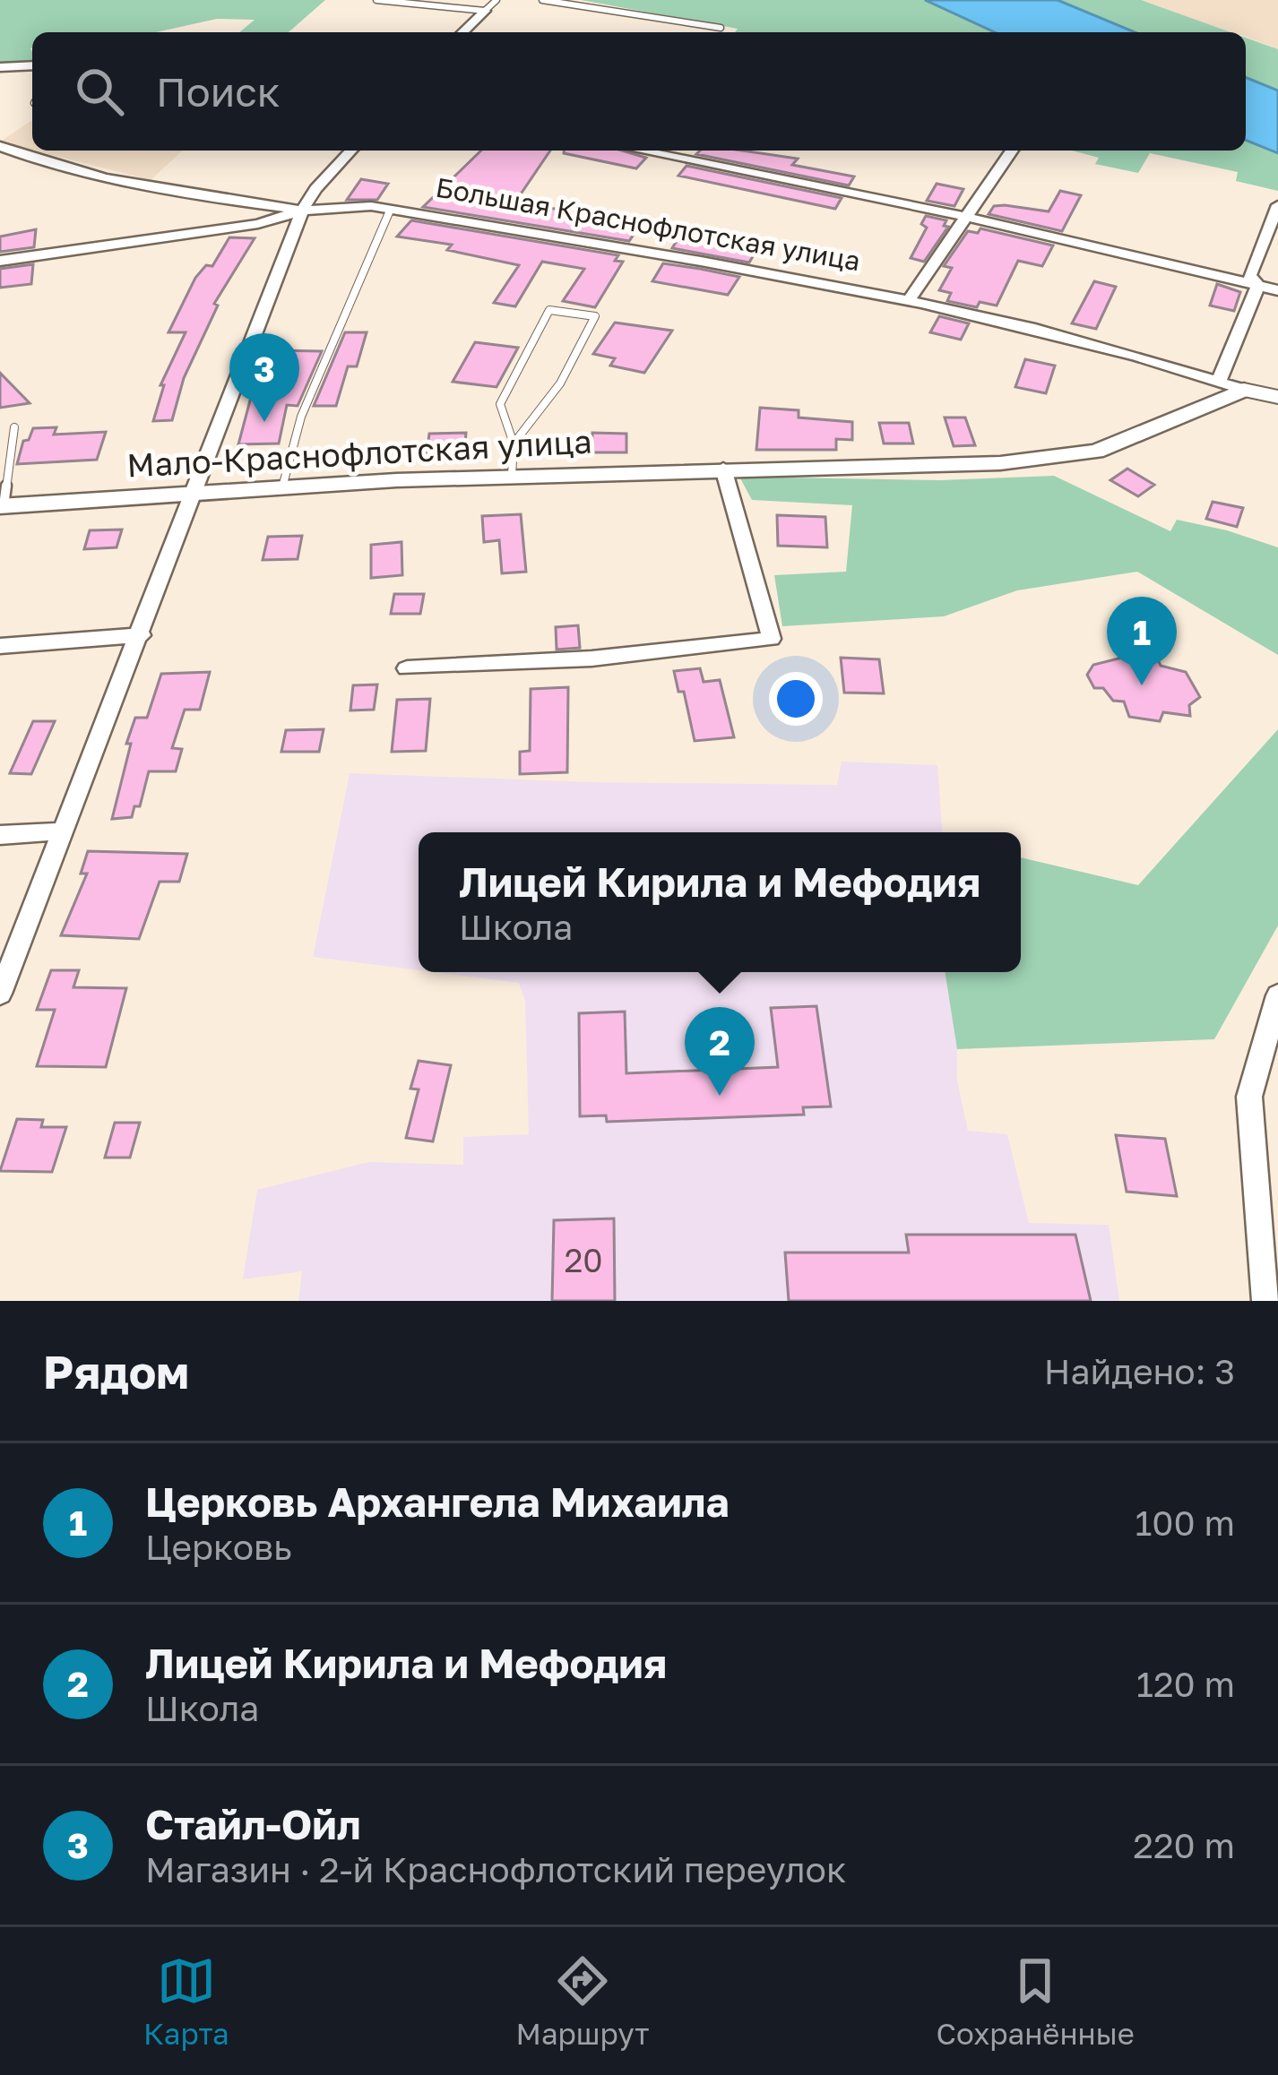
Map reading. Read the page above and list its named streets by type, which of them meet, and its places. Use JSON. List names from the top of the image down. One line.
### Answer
{"streets":{"main road":["Большая Краснофлотская улица"],"street":["Мало-Краснофлотская улица"]},"crossings":[["Большая Краснофлотская улица","Мало-Краснофлотская улица"]],"house_numbers":["20"],"page":{"search":"Поиск","pins":["3","1","2"],"popup":["Лицей Кирила и Мефодия","Школа"],"heading":["Рядом","Найдено: 3"],"list":[{"mark":"1","name":"Церковь Архангела Михаила","note":"Церковь","value":"100 m"},{"mark":"2","name":"Лицей Кирила и Мефодия","note":"Школа","value":"120 m"},{"mark":"3","name":"Стайл-Ойл","note":"Магазин · 2-й Краснофлотский переулок","value":"220 m"}],"nav":["Карта","Маршрут","Сохранённые"]}}
